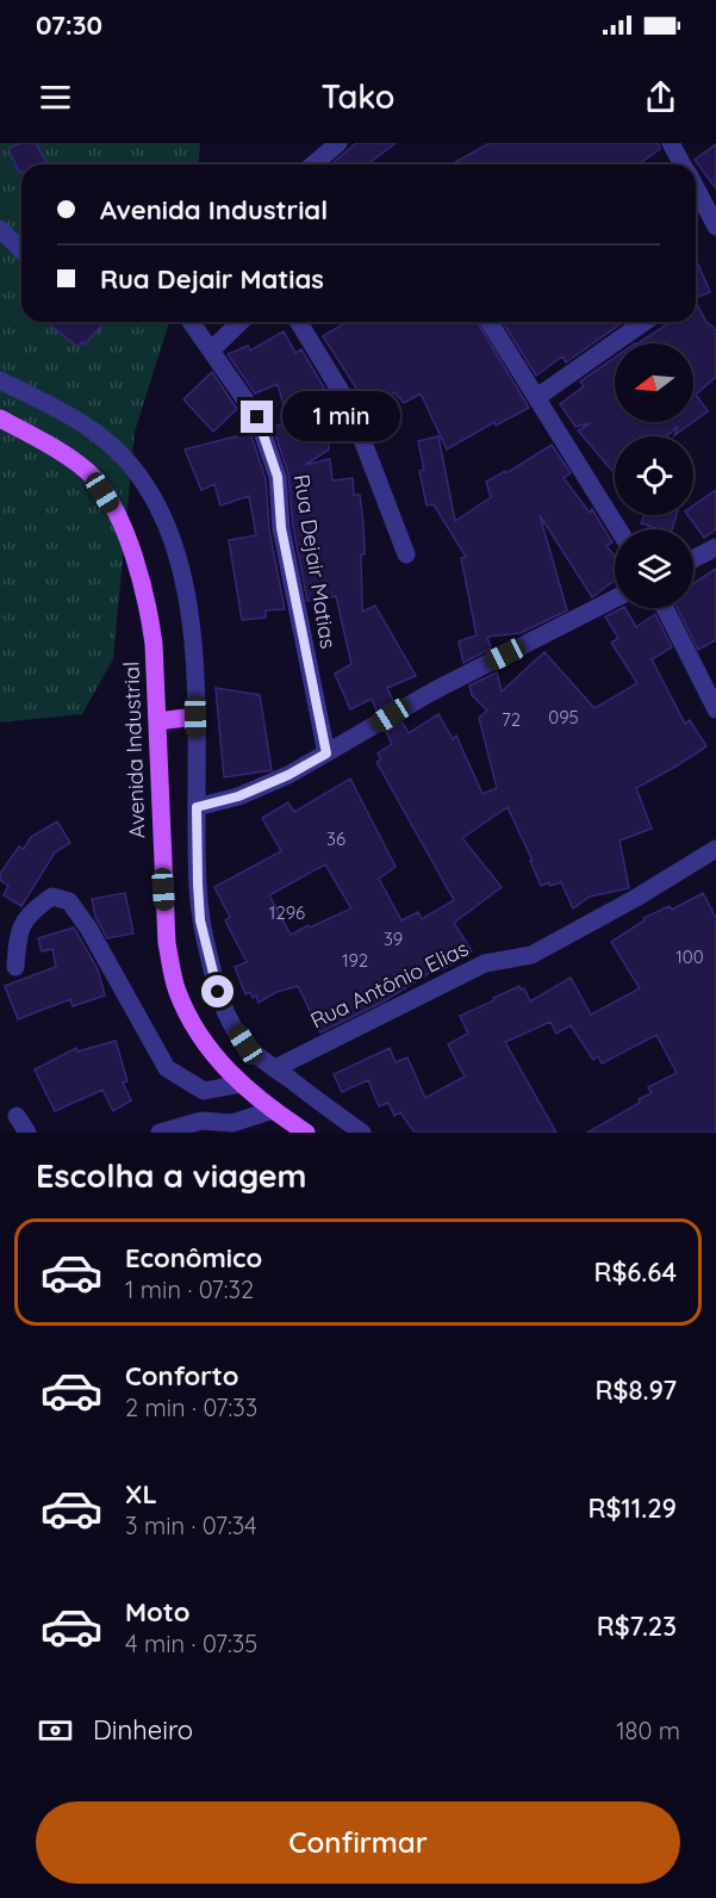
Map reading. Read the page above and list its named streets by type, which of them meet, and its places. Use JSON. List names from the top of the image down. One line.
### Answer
{"streets":{"main road":["Avenida Industrial"],"street":["Rua Dejair Matias","Rua Antônio Elias"]},"house_numbers":["095","72","36","1296","39","100","192"],"north":"left","page":{"status":"07:30","header":"Tako","banner":["Avenida Industrial","Rua Dejair Matias"],"bubble":"1 min","heading":"Escolha a viagem","list":[{"name":"Econômico","note":"1 min · 07:32","value":"R$6.64"},{"name":"Conforto","note":"2 min · 07:33","value":"R$8.97"},{"name":"XL","note":"3 min · 07:34","value":"R$11.29"},{"name":"Moto","note":"4 min · 07:35","value":"R$7.23"}],"pay":["Dinheiro","180 m"],"buttons":"Confirmar"}}
